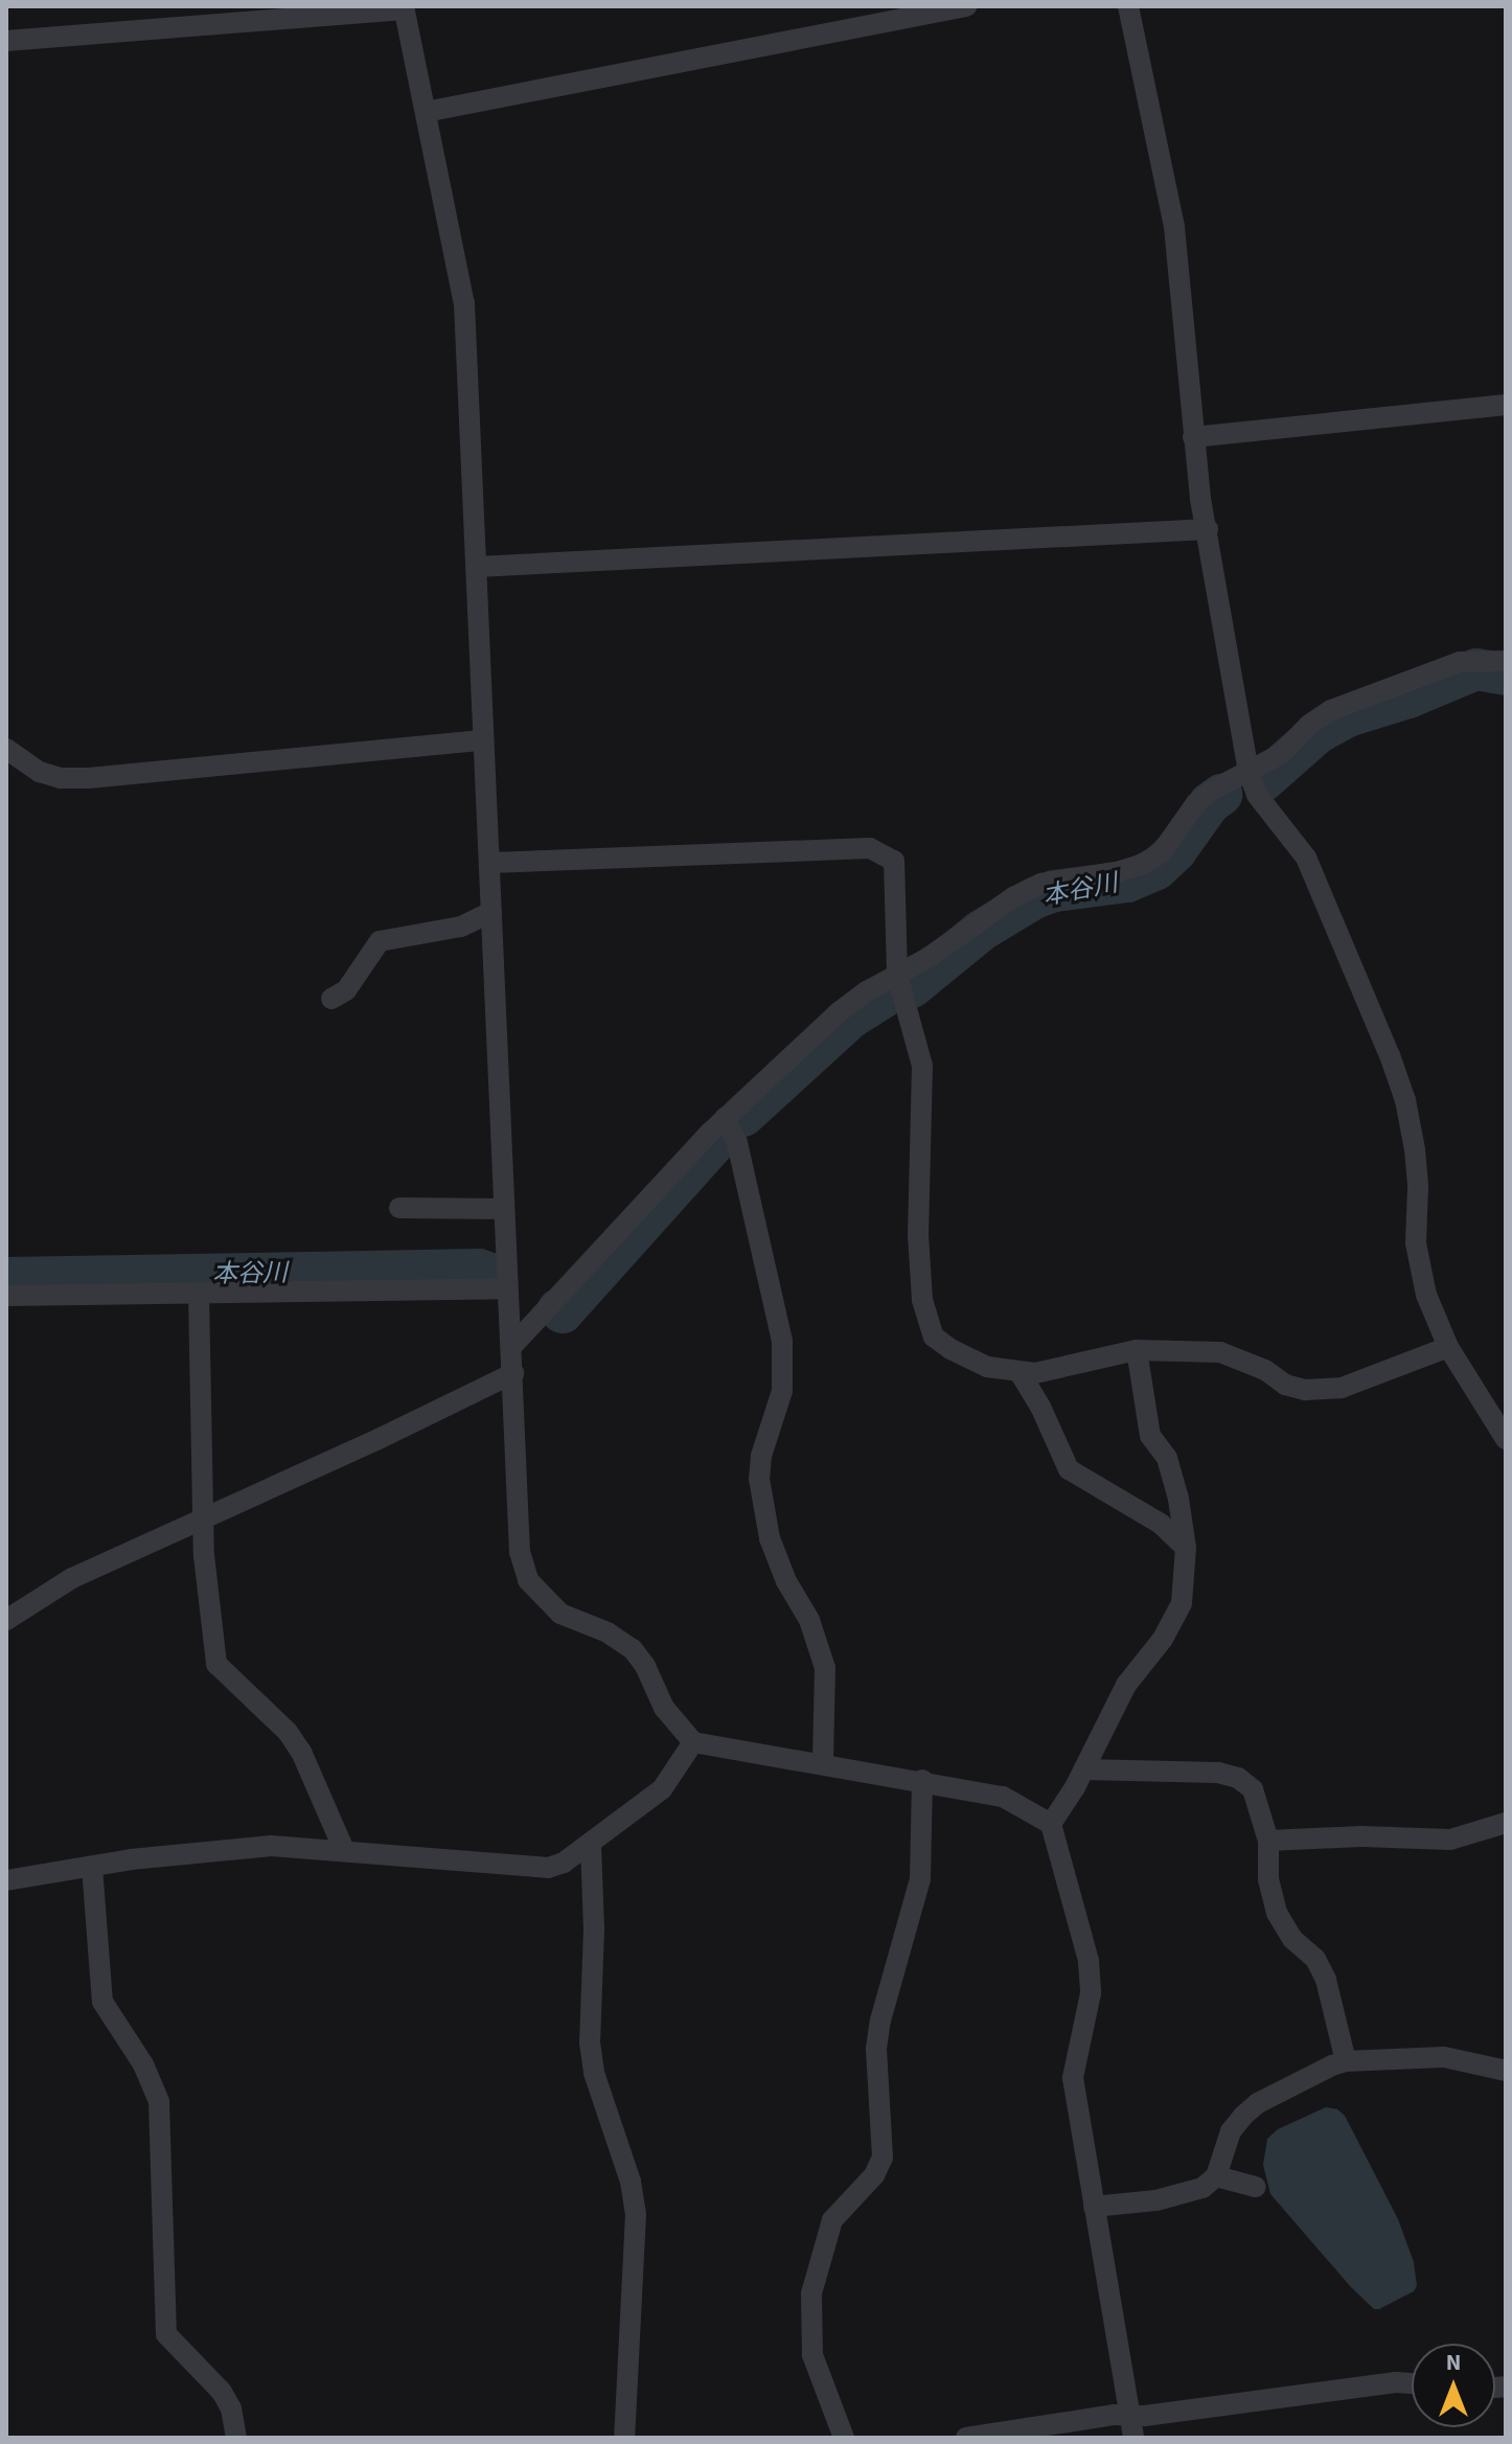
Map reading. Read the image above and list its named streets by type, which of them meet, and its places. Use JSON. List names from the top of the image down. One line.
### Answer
{"water":["本谷川"],"north":"top"}
